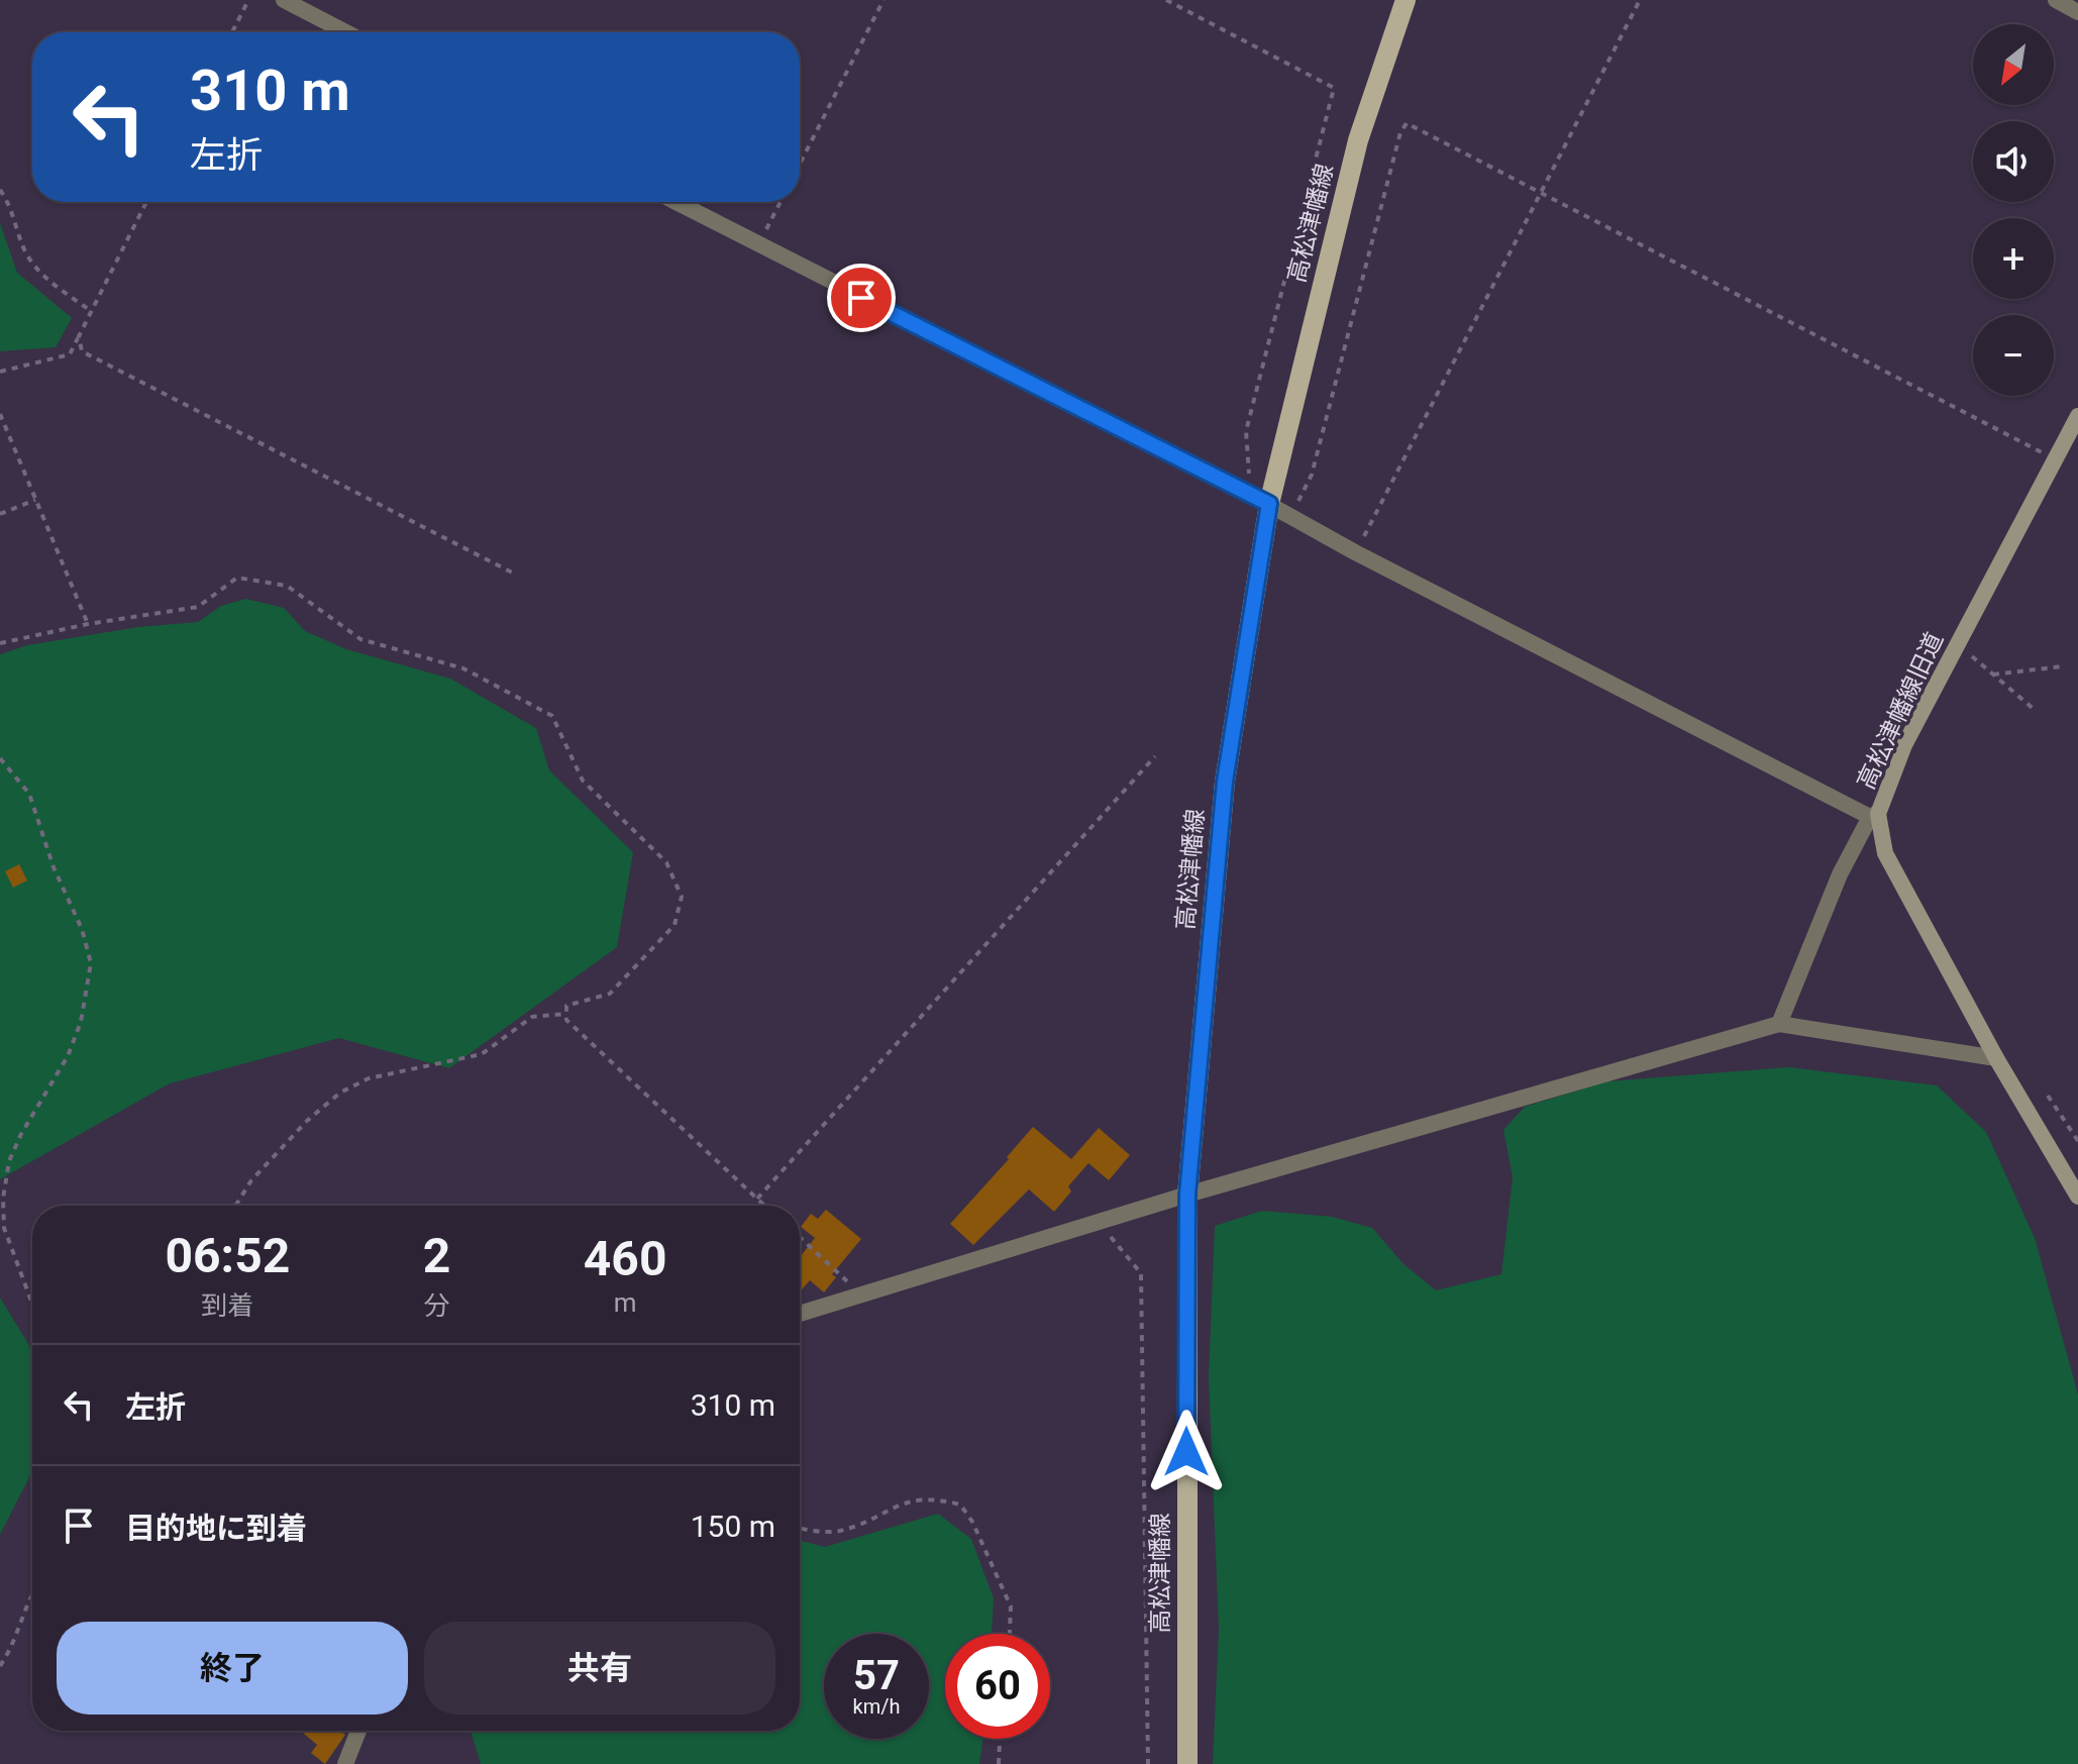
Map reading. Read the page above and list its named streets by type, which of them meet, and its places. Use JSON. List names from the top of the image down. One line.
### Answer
{"streets":{"main road":["高松津幡線"],"street":["高松津幡線旧道"]},"north":"bottom left","page":{"map_buttons":["+","−"],"turn":["310 m","左折"],"eta":["06:52","到着","2","分","460","m"],"list":[{"name":"左折","value":"310 m"},{"name":"目的地に到着","value":"150 m"}],"buttons":["終了","共有"],"speed":"57 km/h","limit":"60"}}
